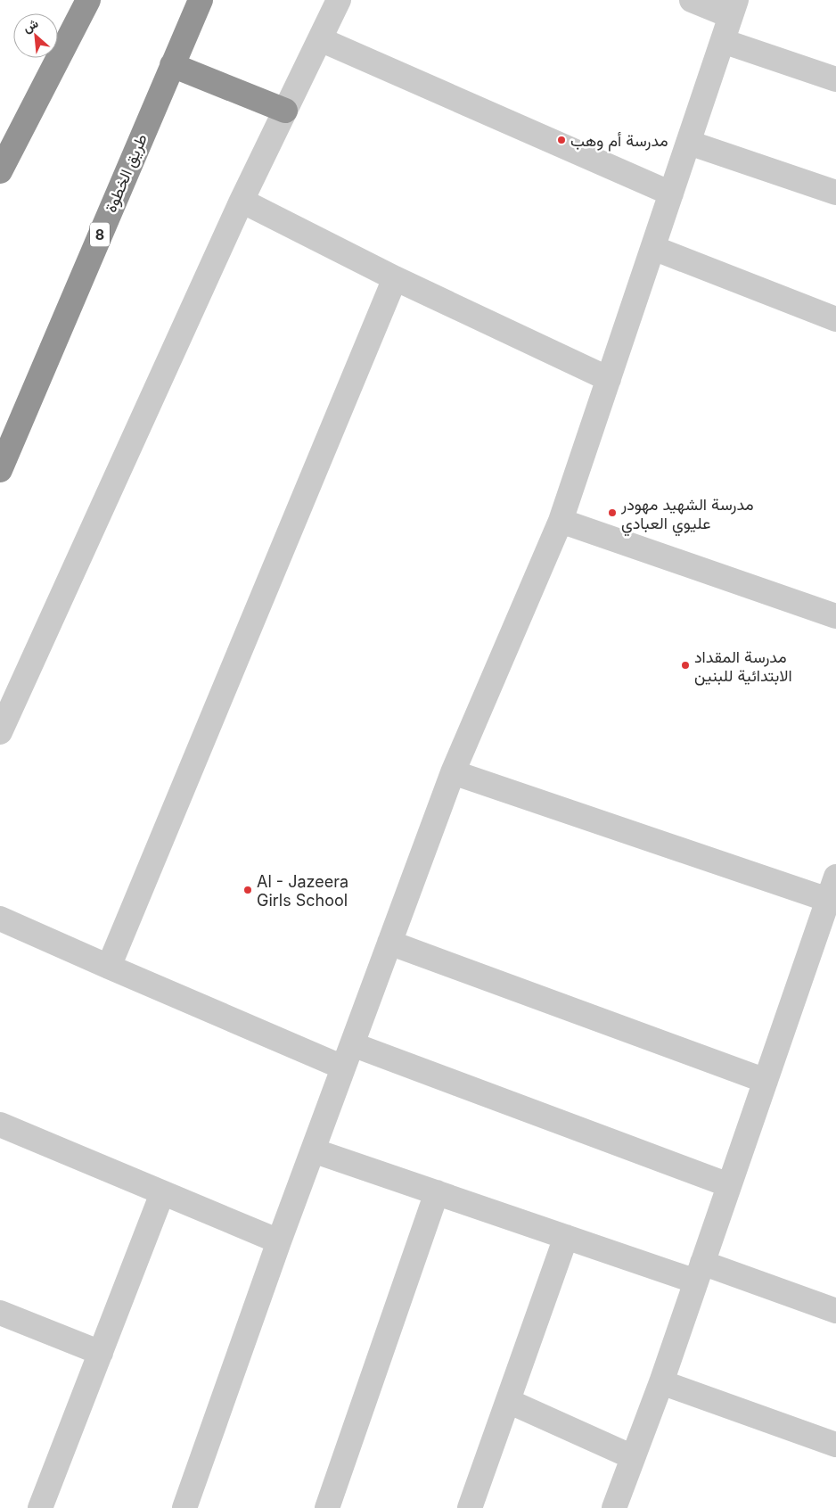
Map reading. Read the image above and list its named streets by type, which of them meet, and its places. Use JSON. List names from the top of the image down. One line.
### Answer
{"streets":{"highway":["طريق الخطوة","8"]},"places":["مدرسة أم وهب","مدرسة الشهيد مهودر عليوي العبادي","مدرسة المقداد الابتدائية للبنين","Al - Jazeera Girls School"],"north":"top left"}
